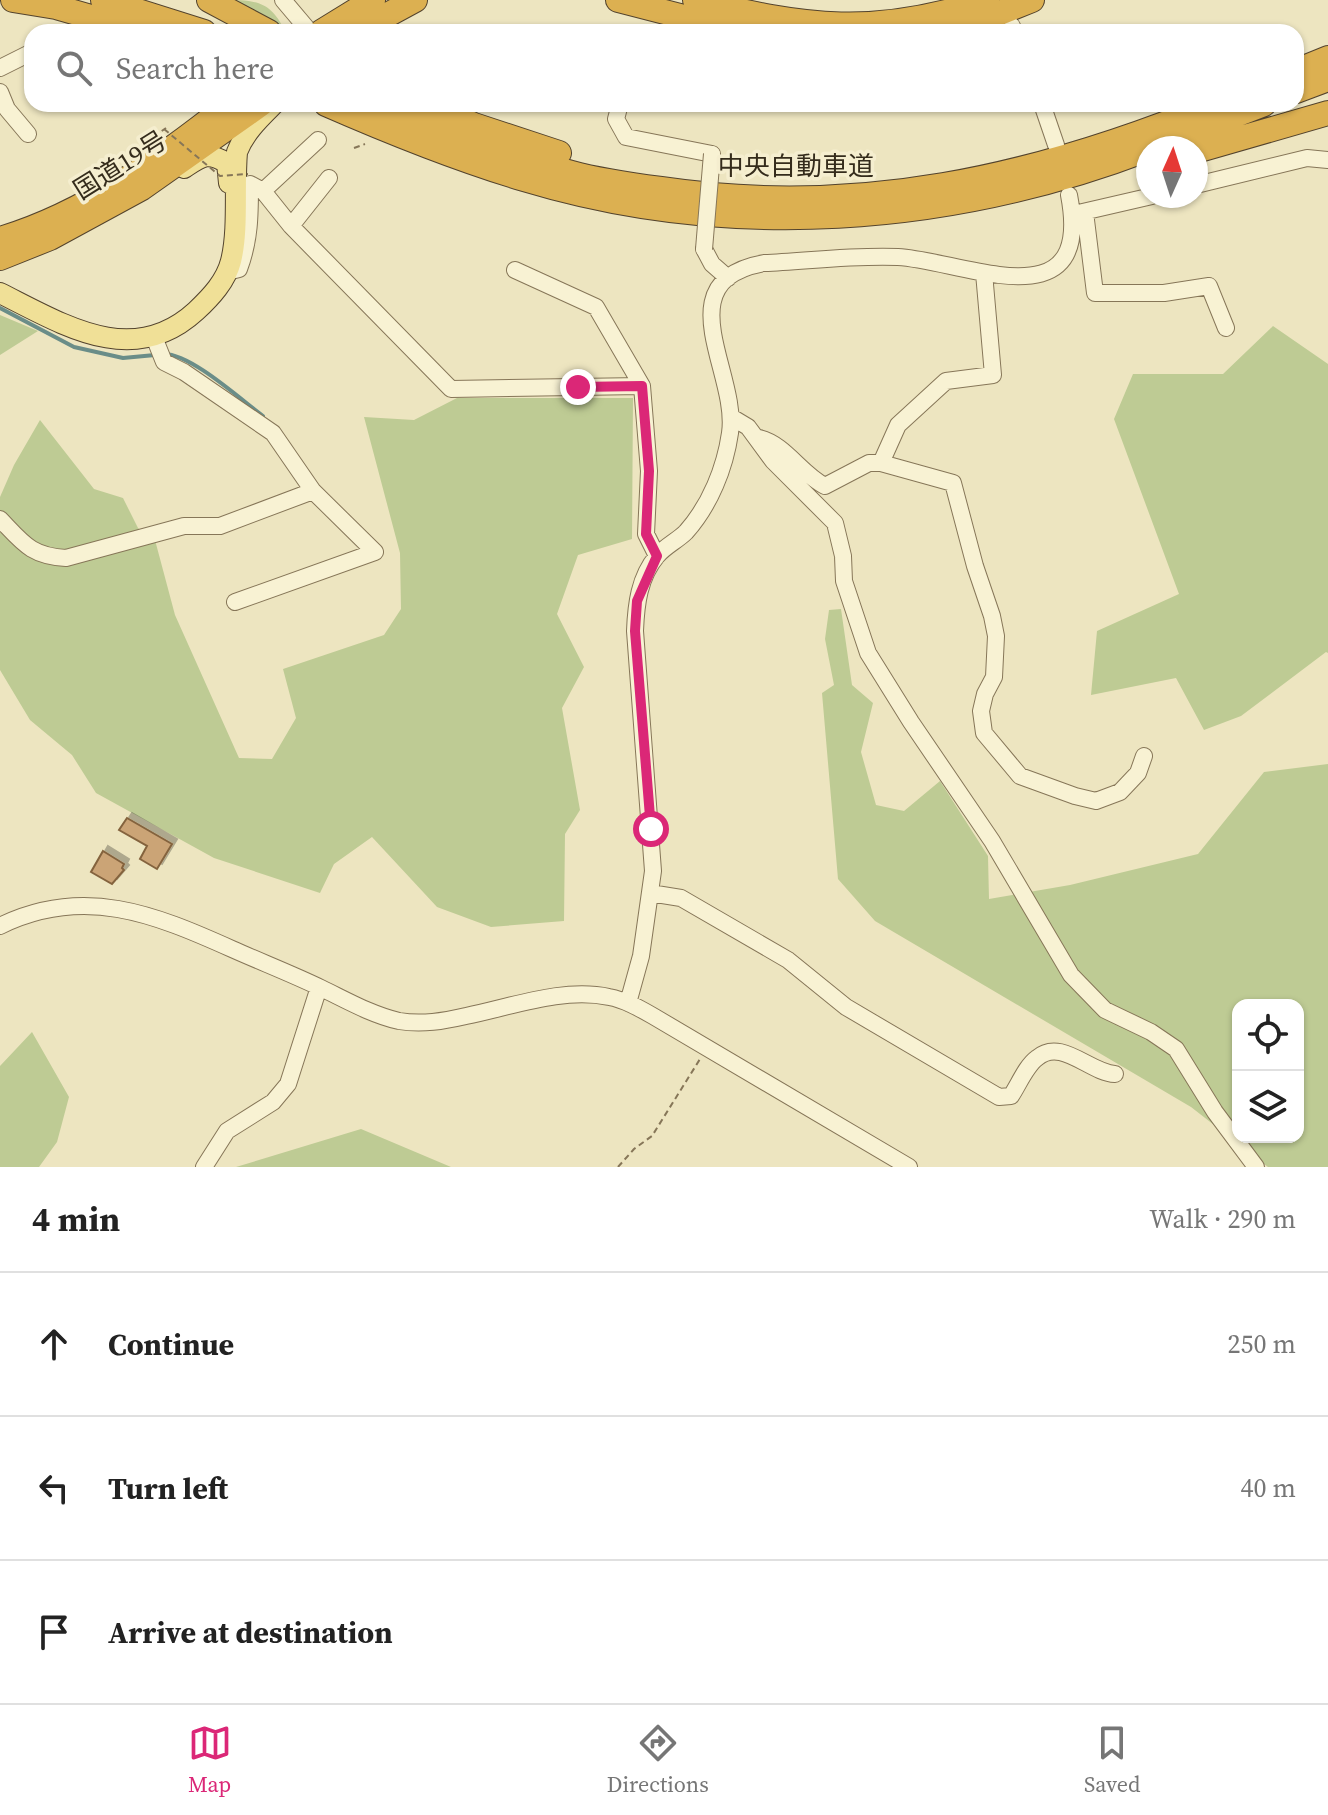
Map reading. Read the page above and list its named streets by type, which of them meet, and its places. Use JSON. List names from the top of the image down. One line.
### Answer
{"streets":{"highway":["国道19号","中央自動車道"]},"north":"top","page":{"search":"Search here","heading":["4 min","Walk · 290 m"],"list":[["Continue","250 m"],["Turn left","40 m"],"Arrive at destination"],"nav":["Map","Directions","Saved"]}}
